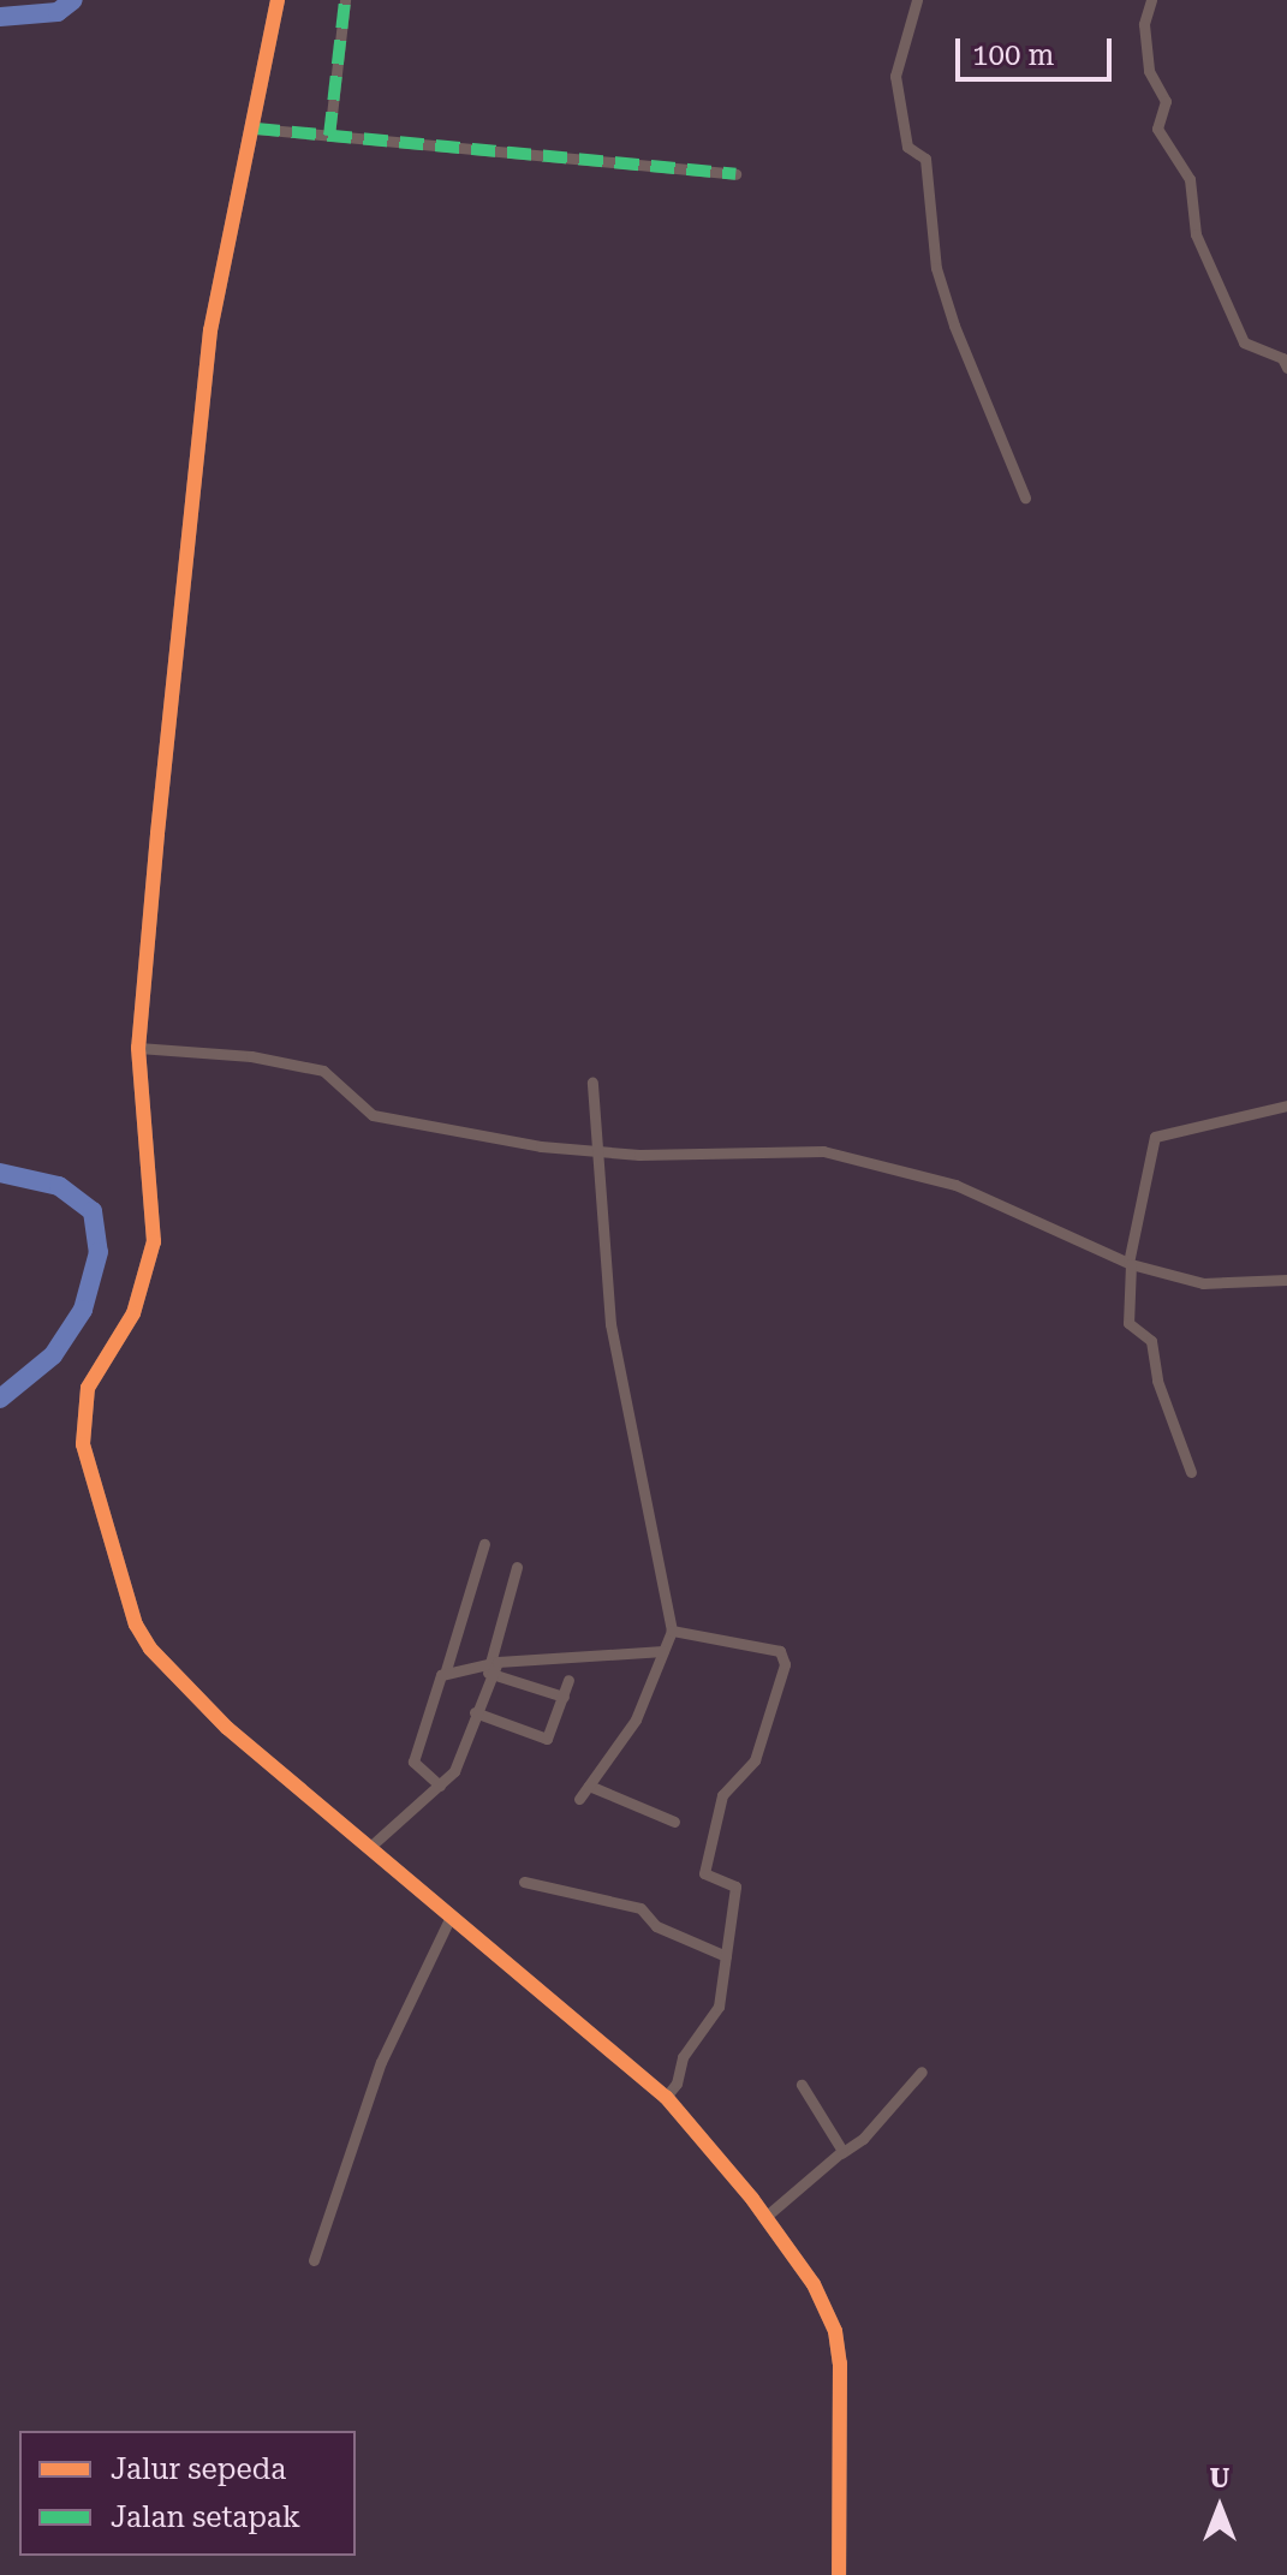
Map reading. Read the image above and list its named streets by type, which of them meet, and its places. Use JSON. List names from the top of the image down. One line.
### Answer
{"legend":["Jalur sepeda","Jalan setapak"],"scale_bar":"100 m","north":"top"}
